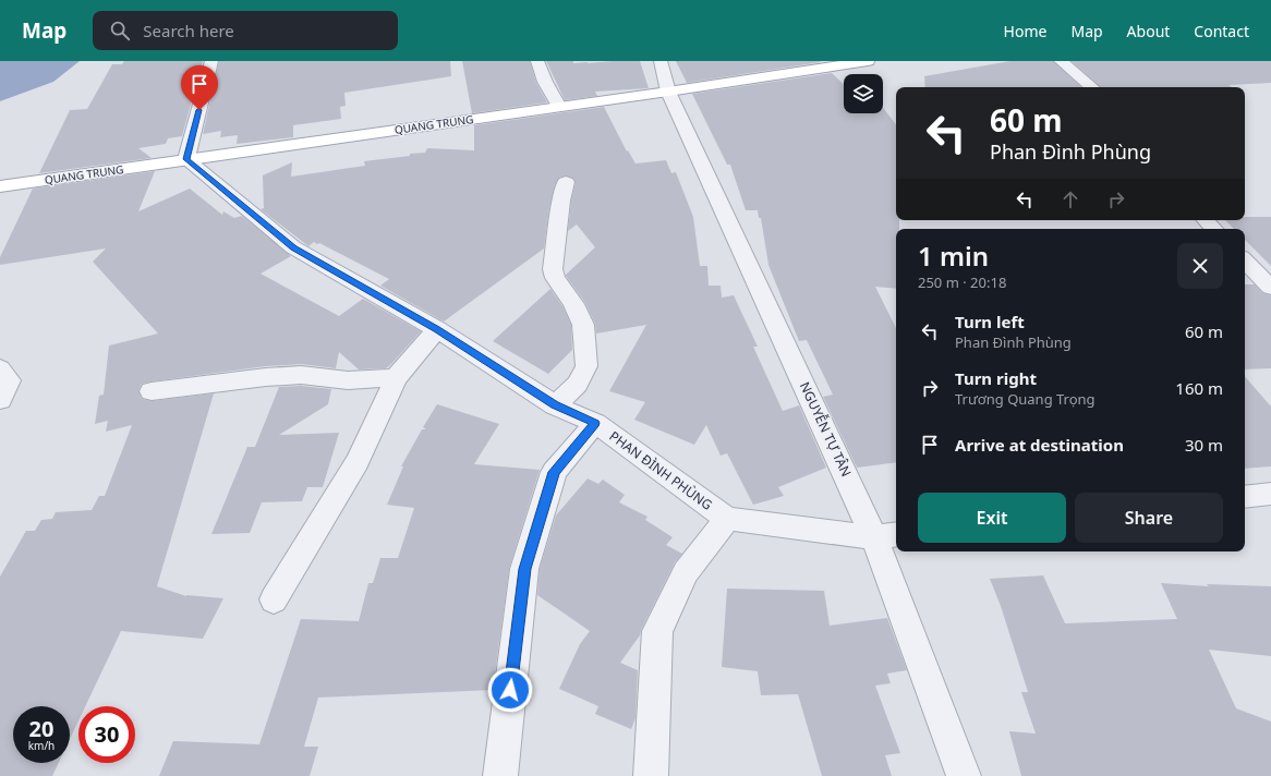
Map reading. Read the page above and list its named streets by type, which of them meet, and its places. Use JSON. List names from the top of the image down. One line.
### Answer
{"streets":{"main road":["QUANG TRUNG"],"street":["NGUYỄN TỰ TÂN","PHAN ĐÌNH PHÙNG"]},"crossings":[["QUANG TRUNG","NGUYỄN TỰ TÂN"],["QUANG TRUNG","PHAN ĐÌNH PHÙNG"],["NGUYỄN TỰ TÂN","PHAN ĐÌNH PHÙNG"]],"page":{"header":"Map","search":"Search here","nav":["Home","Map","About","Contact"],"turn":["60 m","Phan Đình Phùng"],"heading":["1 min","250 m · 20:18"],"list":[{"name":"Turn left","note":"Phan Đình Phùng","value":"60 m"},{"name":"Turn right","note":"Trương Quang Trọng","value":"160 m"},{"name":"Arrive at destination","value":"30 m"}],"buttons":["Exit","Share"],"speed":"20 km/h","limit":"30"}}
